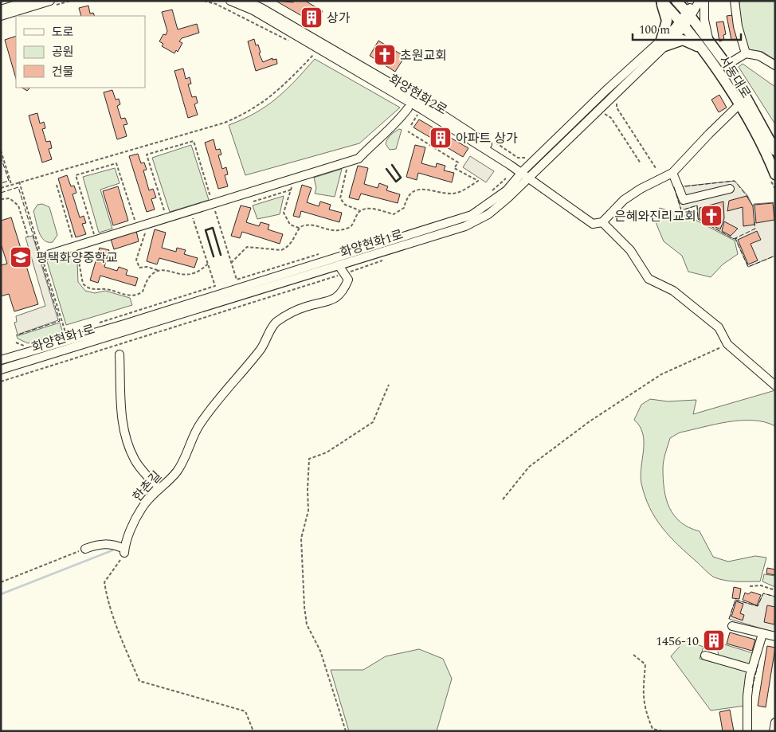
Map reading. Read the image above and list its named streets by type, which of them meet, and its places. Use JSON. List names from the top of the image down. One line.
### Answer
{"streets":{"main road":["서동대로"],"street":["화양현화2로","화양현화1로","한촌길"]},"crossings":[["서동대로","화양현화1로"],["화양현화2로","화양현화1로"],["화양현화1로","한촌길"]],"places":{"building":["상가","아파트 상가","1456-10"],"church":["초원교회","은혜와진리교회"],"school or university":["평택화양중학교"]},"legend":["도로","공원","건물"],"scale_bar":"100 m"}
